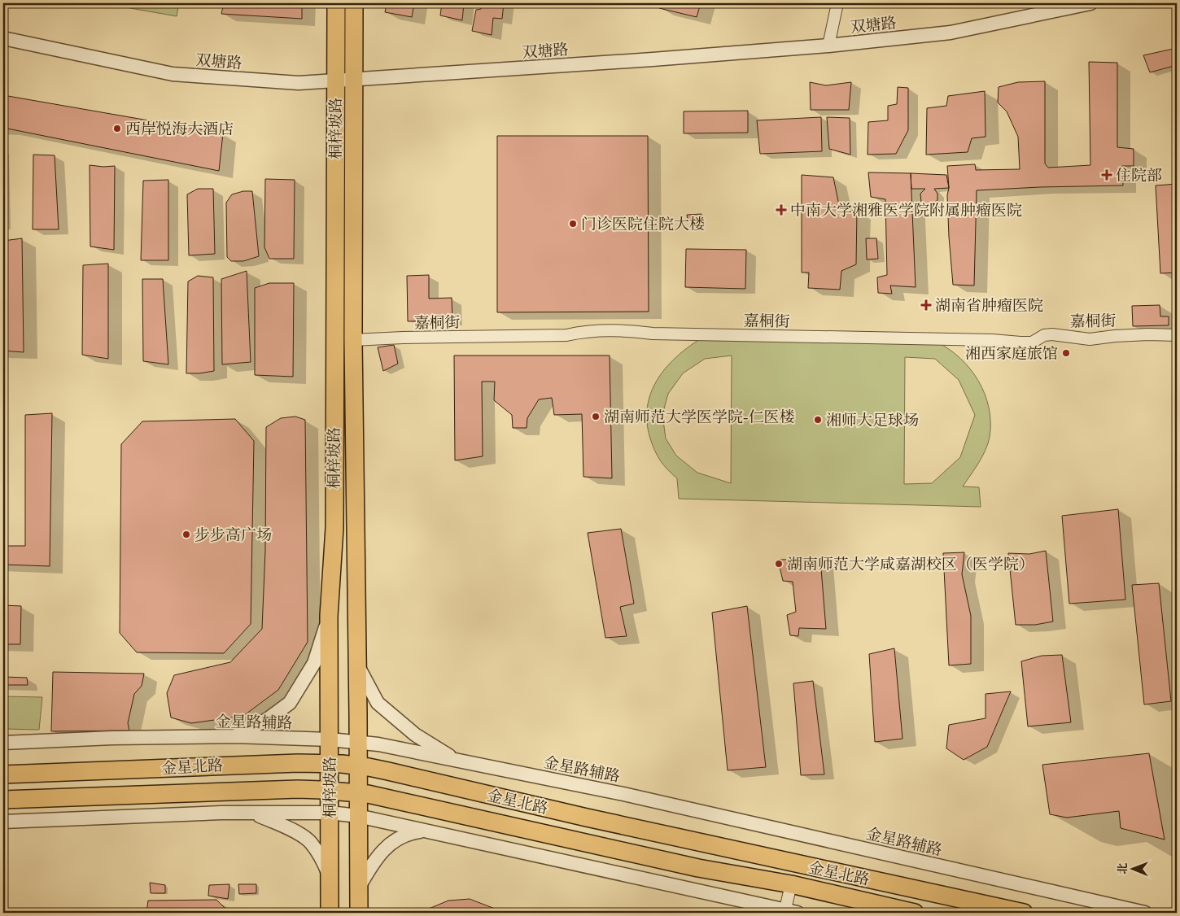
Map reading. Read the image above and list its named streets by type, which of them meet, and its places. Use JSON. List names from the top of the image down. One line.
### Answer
{"streets":{"main road":["桐梓坡路","金星北路"],"street":["双塘路","嘉桐街","金星路辅路"]},"crossings":[["双塘路","桐梓坡路"],["桐梓坡路","嘉桐街"],["桐梓坡路","金星路辅路"],["桐梓坡路","金星北路"]],"places":{"other":["西岸悦海大酒店","门诊医院住院大楼","湘西家庭旅馆","湖南师范大学医学院-仁医楼","湘师大足球场","步步高广场","湖南师范大学咸嘉湖校区（医学院）"],"health":["住院部","中南大学湘雅医学院附属肿瘤医院","湖南省肿瘤医院"]},"north":"left"}
